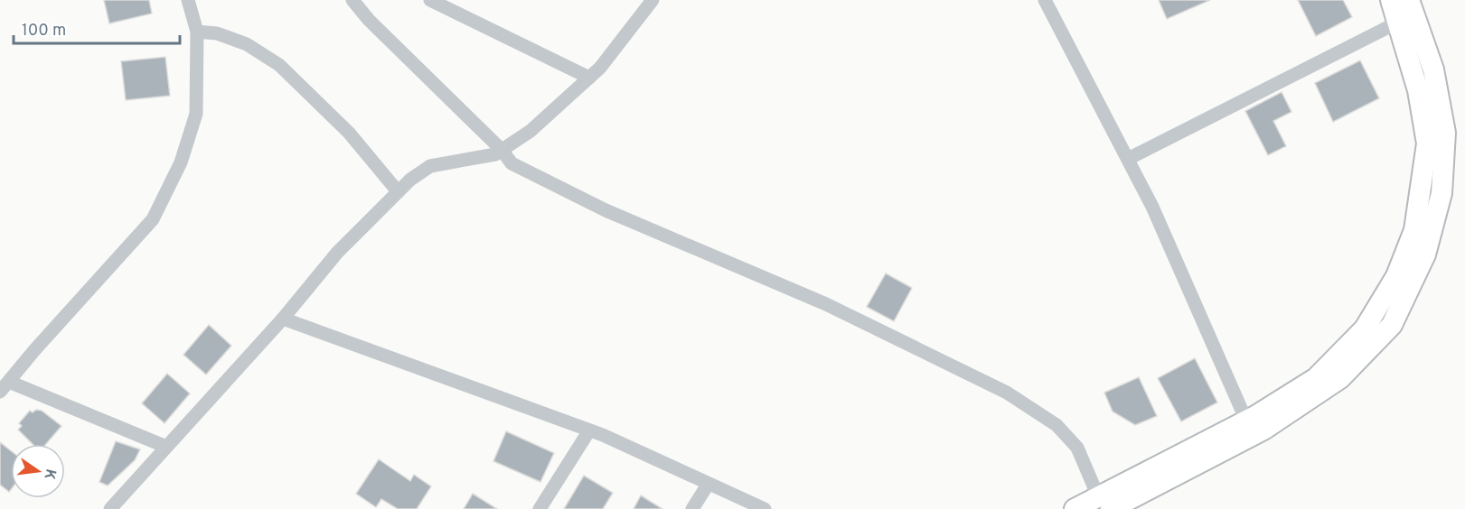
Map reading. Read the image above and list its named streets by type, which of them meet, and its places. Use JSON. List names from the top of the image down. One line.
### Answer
{"scale_bar":"100 m","north":"right"}
